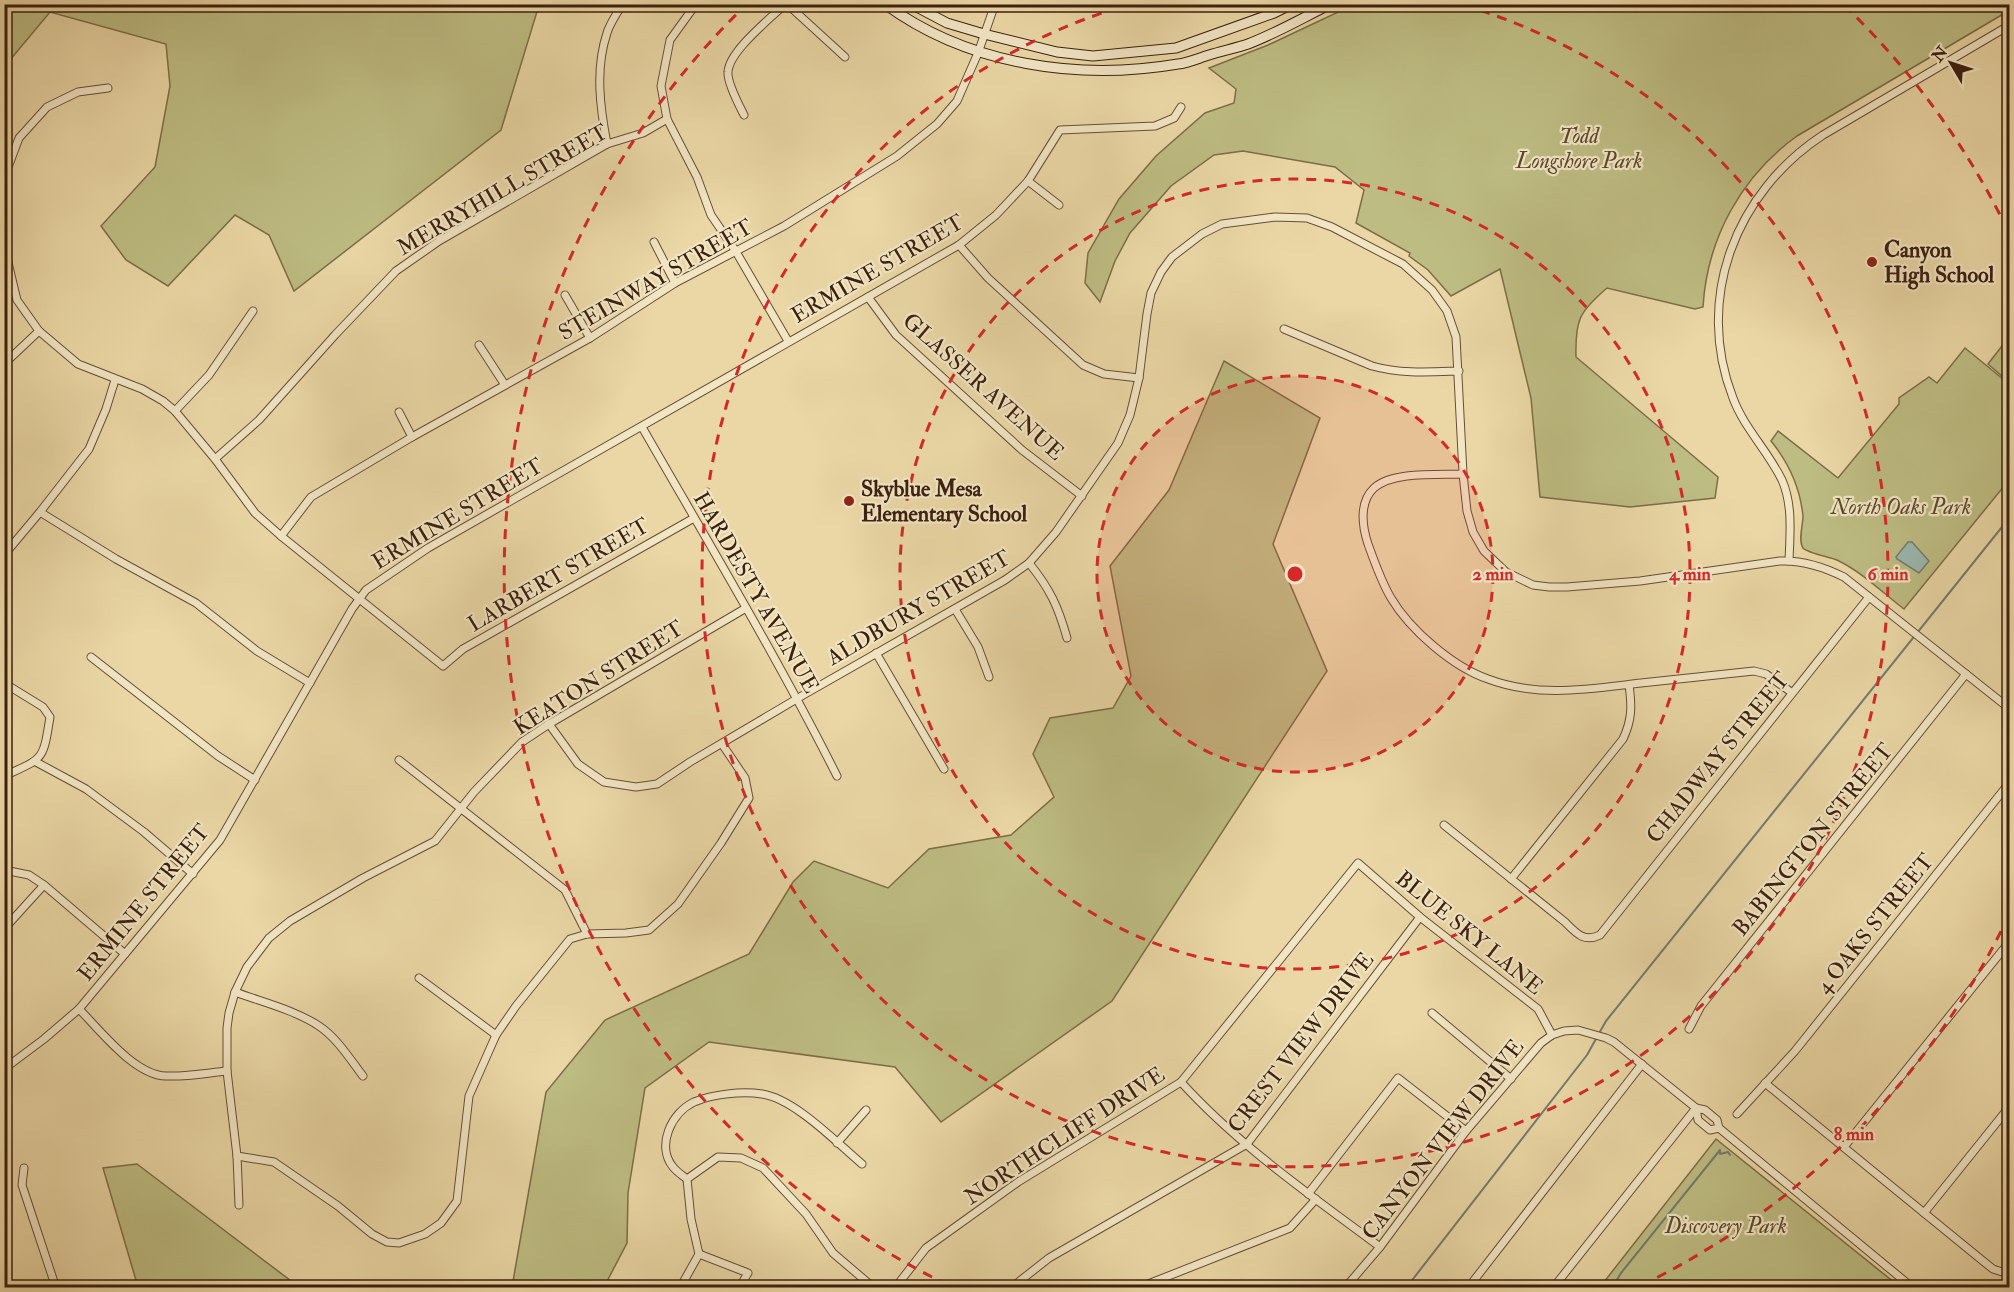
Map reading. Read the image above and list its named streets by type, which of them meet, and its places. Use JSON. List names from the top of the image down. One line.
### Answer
{"streets":{"street":["MERRYHILL STREET","ERMINE STREET","STEINWAY STREET","GLASSER AVENUE","LARBERT STREET","HARDESTY AVENUE","ALDBURY STREET","KEATON STREET","CHADWAY STREET","BABINGTON STREET","4 OAKS STREET","BLUE SKY LANE","CREST VIEW DRIVE","NORTHCLIFF DRIVE","CANYON VIEW DRIVE"]},"crossings":[["ERMINE STREET","GLASSER AVENUE"],["ERMINE STREET","LARBERT STREET"],["ERMINE STREET","HARDESTY AVENUE"],["GLASSER AVENUE","ALDBURY STREET"],["LARBERT STREET","HARDESTY AVENUE"],["HARDESTY AVENUE","ALDBURY STREET"],["HARDESTY AVENUE","KEATON STREET"],["ALDBURY STREET","KEATON STREET"],["ALDBURY STREET","CHADWAY STREET"],["ALDBURY STREET","BABINGTON STREET"],["BLUE SKY LANE","CREST VIEW DRIVE"],["BLUE SKY LANE","NORTHCLIFF DRIVE"],["BLUE SKY LANE","CANYON VIEW DRIVE"]],"parks":["Todd Longshore Park","North Oaks Park","Discovery Park"],"places":["Canyon High School","Skyblue Mesa Elementary School"],"north":"top left","rings":["2 min","4 min","6 min","8 min"]}
